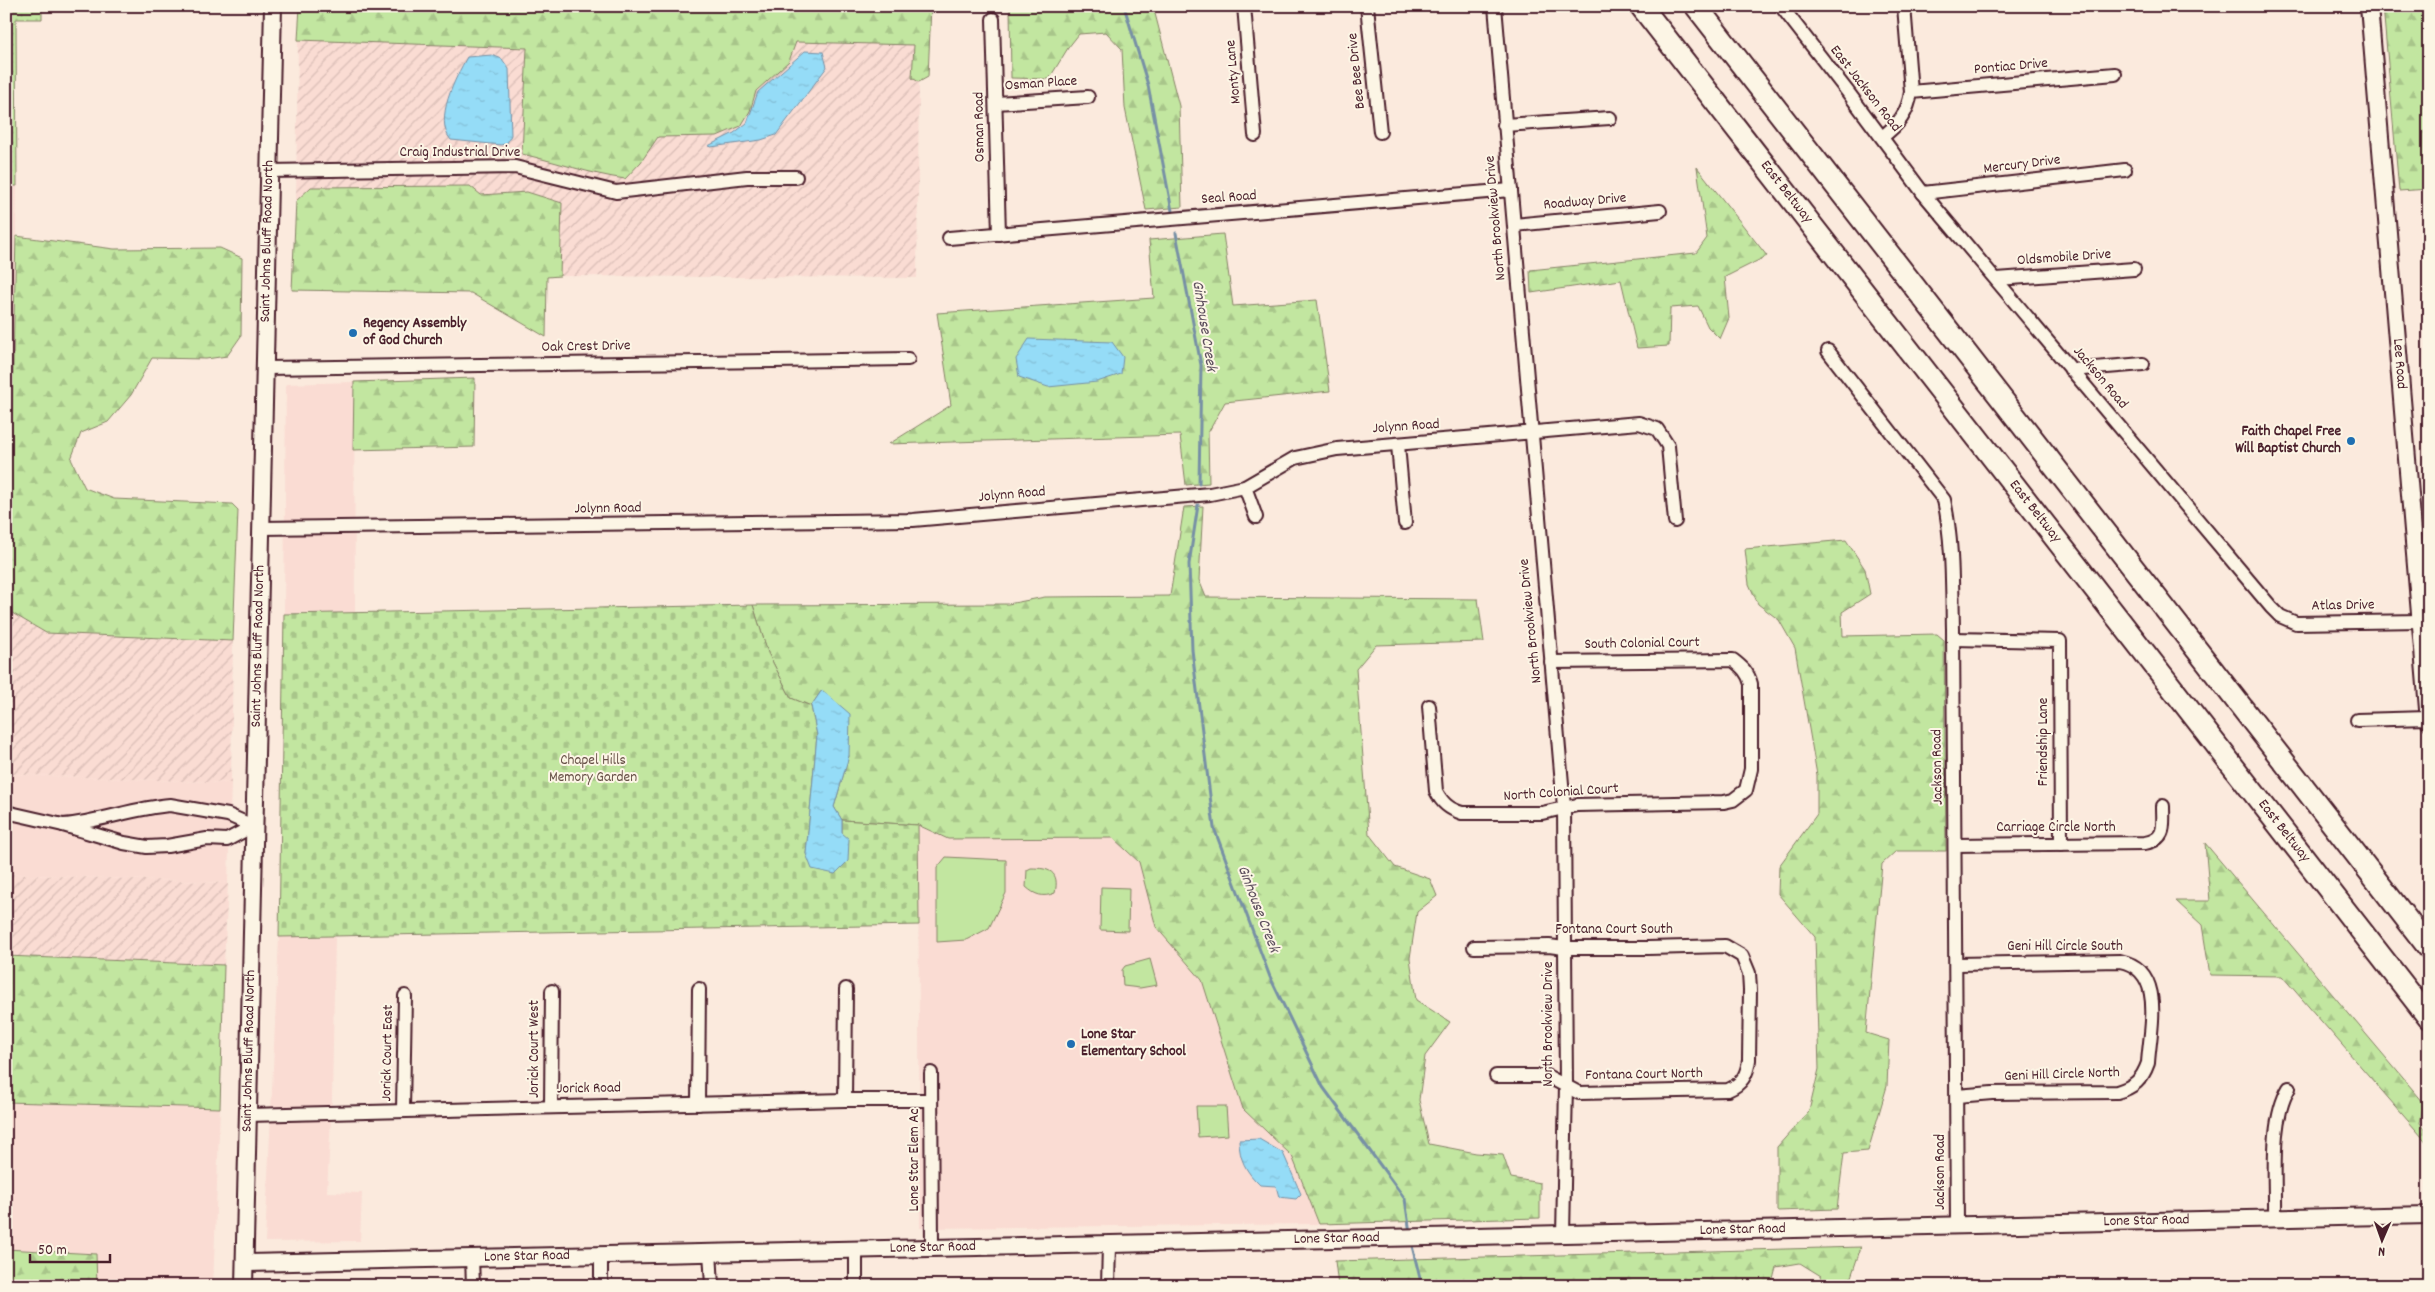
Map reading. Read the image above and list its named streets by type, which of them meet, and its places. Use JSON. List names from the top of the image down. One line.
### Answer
{"streets":{"highway":["East Beltway"],"street":["Pontiac Drive","Bee Bee Drive","Monty Lane","Osman Place","East Jackson Road","Osman Road","Craig Industrial Drive","Mercury Drive","Seal Road","Roadway Drive","North Brookview Drive","Saint Johns Bluff Road North","Oldsmobile Drive","Oak Crest Drive","Lee Road","Jackson Road","Jolynn Road","Atlas Drive","South Colonial Court","Friendship Lane","North Colonial Court","Carriage Circle North","Fontana Court South","Geni Hill Circle South","Jorick Court West","Jorick Court East","Fontana Court North","Geni Hill Circle North","Jorick Road","Lone Star Elem Ac","Lone Star Road"]},"crossings":[["Osman Place","Osman Road"],["East Jackson Road","Mercury Drive"],["East Jackson Road","Jackson Road"],["Osman Road","Seal Road"],["Craig Industrial Drive","Saint Johns Bluff Road North"],["Mercury Drive","Jackson Road"],["Seal Road","North Brookview Drive"],["Roadway Drive","North Brookview Drive"],["North Brookview Drive","Jolynn Road"],["North Brookview Drive","South Colonial Court"],["North Brookview Drive","North Colonial Court"],["North Brookview Drive","Fontana Court South"],["North Brookview Drive","Fontana Court North"],["North Brookview Drive","Lone Star Road"],["Saint Johns Bluff Road North","Oak Crest Drive"],["Saint Johns Bluff Road North","Jolynn Road"],["Saint Johns Bluff Road North","Jorick Road"],["Saint Johns Bluff Road North","Lone Star Road"],["Oldsmobile Drive","Jackson Road"],["Lee Road","Atlas Drive"],["Jackson Road","Atlas Drive"],["Jackson Road","Friendship Lane"],["Jackson Road","Carriage Circle North"],["Jackson Road","Geni Hill Circle South"],["Jackson Road","Geni Hill Circle North"],["Jackson Road","Lone Star Road"],["South Colonial Court","North Colonial Court"],["Friendship Lane","Carriage Circle North"],["Fontana Court South","Fontana Court North"],["Geni Hill Circle South","Geni Hill Circle North"],["Jorick Court West","Jorick Road"],["Jorick Court East","Jorick Road"],["Jorick Road","Lone Star Elem Ac"],["Lone Star Elem Ac","Lone Star Road"]],"water":["Ginhouse Creek"],"parks":["Chapel Hills Memory Garden"],"places":["Regency Assembly of God Church","Faith Chapel Free Will Baptist Church","Lone Star Elementary School"],"scale_bar":"50 m","north":"bottom"}
